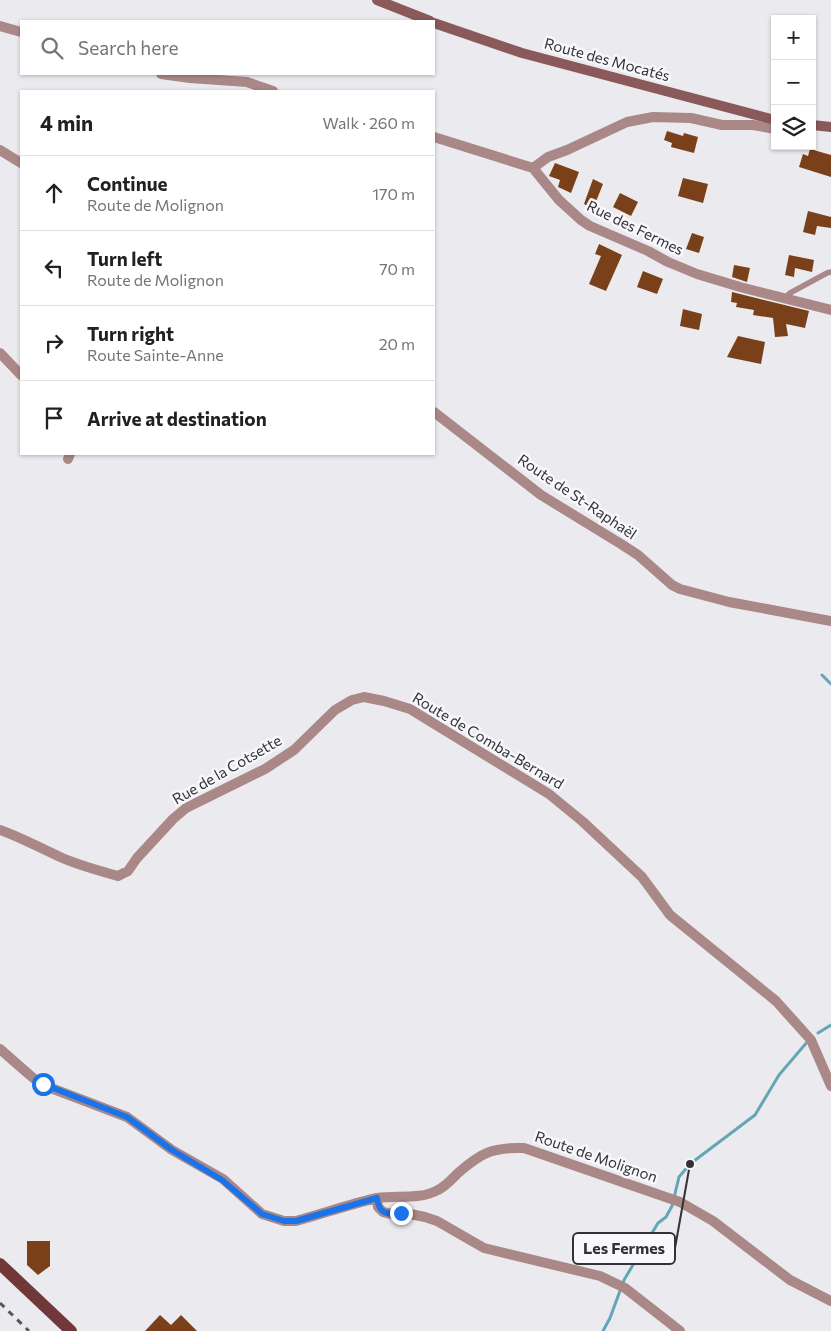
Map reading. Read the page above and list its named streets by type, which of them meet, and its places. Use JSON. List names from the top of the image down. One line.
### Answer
{"streets":{"street":["Route des Mocatés","Rue des Fermes","Route de St-Raphaël","Route de Comba-Bernard","Rue de la Cotsette","Route de Molignon"]},"crossings":[["Route de Comba-Bernard","Rue de la Cotsette"]],"places":["Les Fermes"],"page":{"map_buttons":["+","−"],"search":"Search here","heading":["4 min","Walk · 260 m"],"list":[["Continue","Route de Molignon","170 m"],["Turn left","Route de Molignon","70 m"],["Turn right","Route Sainte-Anne","20 m"],"Arrive at destination"]}}
